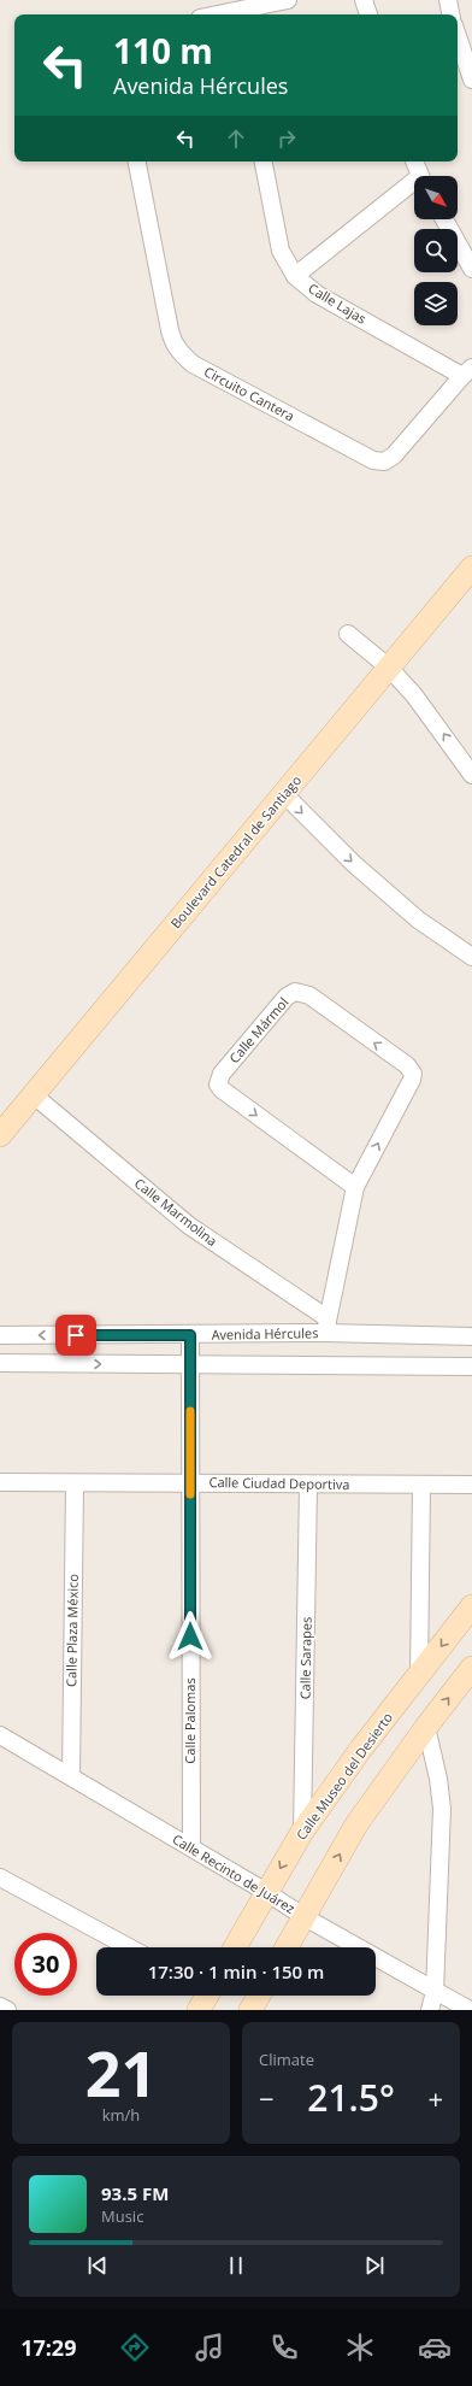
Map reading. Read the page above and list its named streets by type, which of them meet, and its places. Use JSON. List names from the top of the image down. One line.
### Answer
{"streets":{"street":["Calle Lajas","Circuito Cantera","Boulevard Catedral de Santiago","Calle Mármol","Calle Marmolina","Avenida Hércules","Calle Ciudad Deportiva","Calle Plaza México","Calle Sarapes","Calle Palomas","Calle Museo del Desierto","Calle Recinto de Juárez"]},"crossings":[["Calle Lajas","Circuito Cantera"],["Boulevard Catedral de Santiago","Calle Marmolina"],["Calle Mármol","Calle Marmolina"],["Calle Mármol","Avenida Hércules"],["Calle Marmolina","Avenida Hércules"],["Avenida Hércules","Calle Palomas"],["Calle Ciudad Deportiva","Calle Plaza México"],["Calle Ciudad Deportiva","Calle Sarapes"],["Calle Ciudad Deportiva","Calle Palomas"],["Calle Plaza México","Calle Recinto de Juárez"],["Calle Sarapes","Calle Museo del Desierto"],["Calle Palomas","Calle Recinto de Juárez"],["Calle Museo del Desierto","Calle Recinto de Juárez"]],"north":"bottom right","page":{"turn":["110 m","Avenida Hércules"],"limit":"30","trip":"17:30 · 1 min · 150 m","tile":[["21","km/h"],"Climate"],"heat":["−","21.5°","+"],"song":["93.5 FM","Music"],"tabs":"17:29"}}
